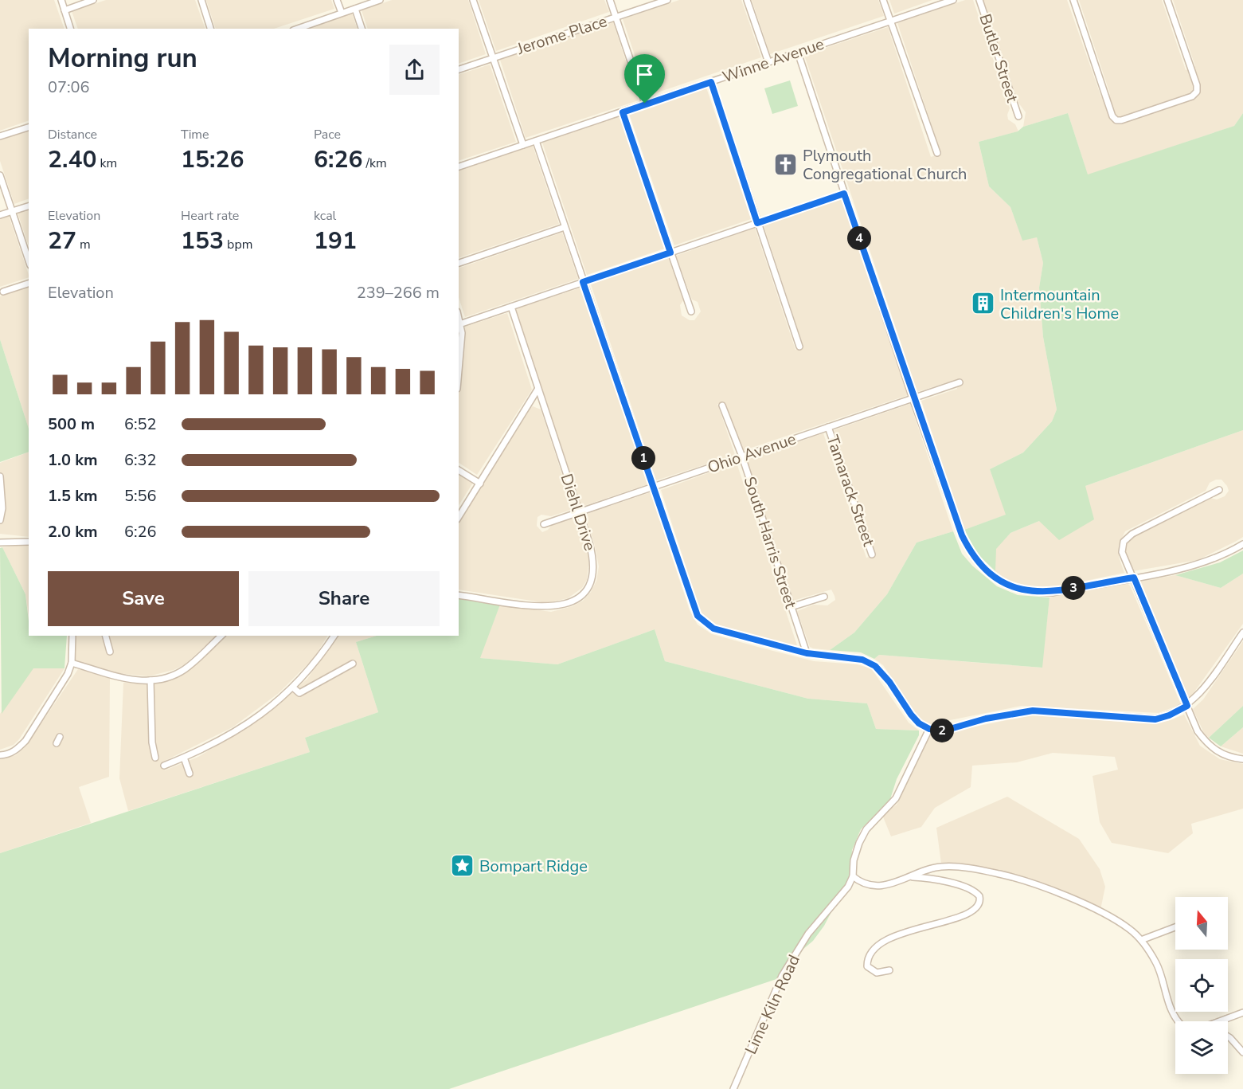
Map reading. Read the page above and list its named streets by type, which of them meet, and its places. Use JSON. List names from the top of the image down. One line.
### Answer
{"streets":{"street":["Jerome Place","Butler Street","Winne Avenue","Ohio Avenue","Tamarack Street","Diehl Drive","South Harris Street","Lime Kiln Road"]},"crossings":[["Ohio Avenue","Tamarack Street"],["Ohio Avenue","Diehl Drive"],["Ohio Avenue","South Harris Street"]],"places":{"church":["Plymouth Congregational Church"],"building":["Intermountain Children's Home"],"place":["Bompart Ridge"]},"north":"top","page":{"heading":["Morning run","07:06"],"stats":[["Distance","2.40 km"],["Time","15:26"],["Pace","6:26 /km"],["Elevation","27 m"],["Heart rate","153 bpm"],["kcal","191"]],"pins":["4","1","3","2"],"chart":["Elevation","239–266 m"],"list":[{"name":"500 m","note":"6:52"},{"name":"1.0 km","note":"6:32"},{"name":"1.5 km","note":"5:56"},{"name":"2.0 km","note":"6:26"}],"buttons":["Save","Share"]}}
